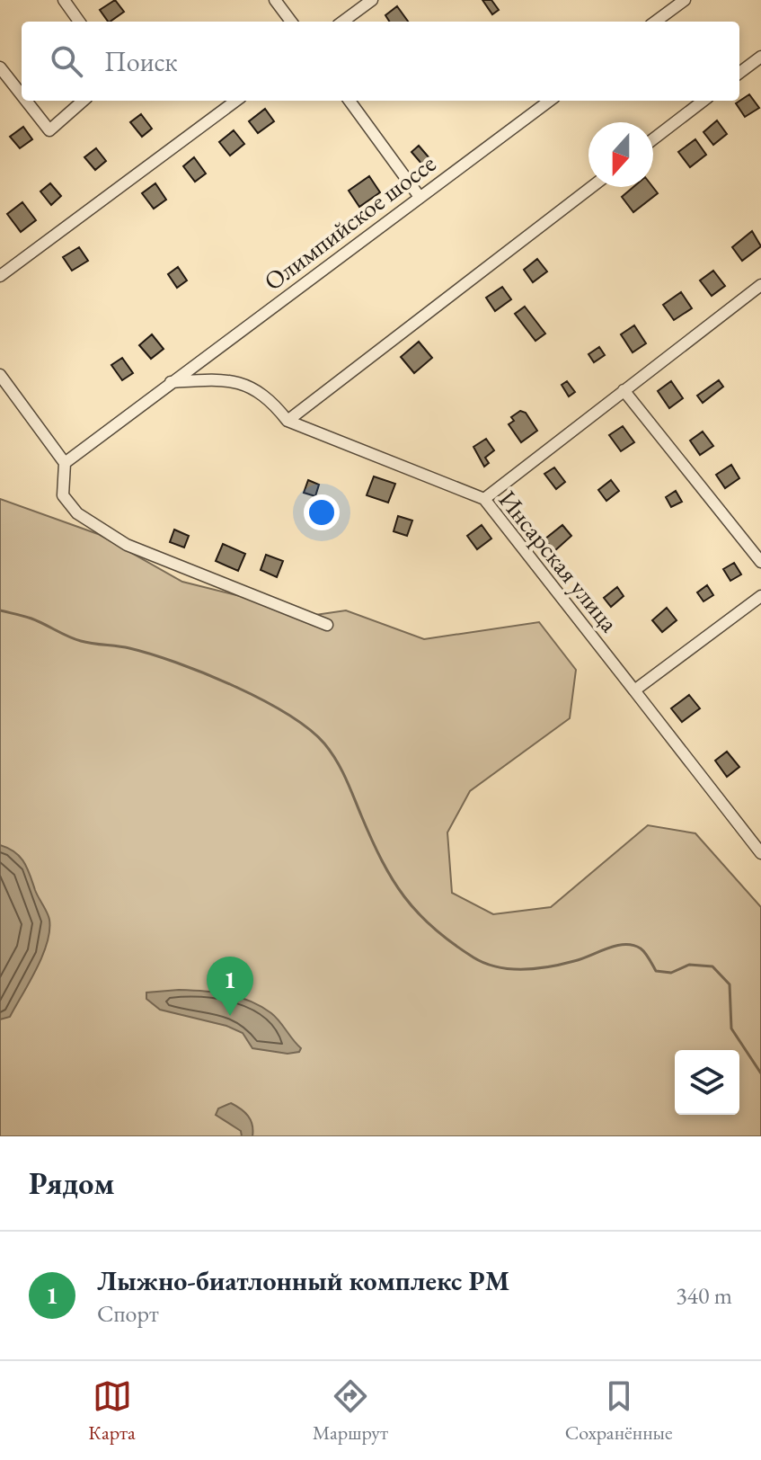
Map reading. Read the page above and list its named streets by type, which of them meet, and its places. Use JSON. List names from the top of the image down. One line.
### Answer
{"streets":{"street":["Олимпийское шоссе","Инсарская улица"]},"north":"bottom","page":{"search":"Поиск","pins":"1","heading":"Рядом","list":[{"mark":"1","name":"Лыжно-биатлонный комплекс РМ","note":"Спорт","value":"340 m"}],"nav":["Карта","Маршрут","Сохранённые"]}}
